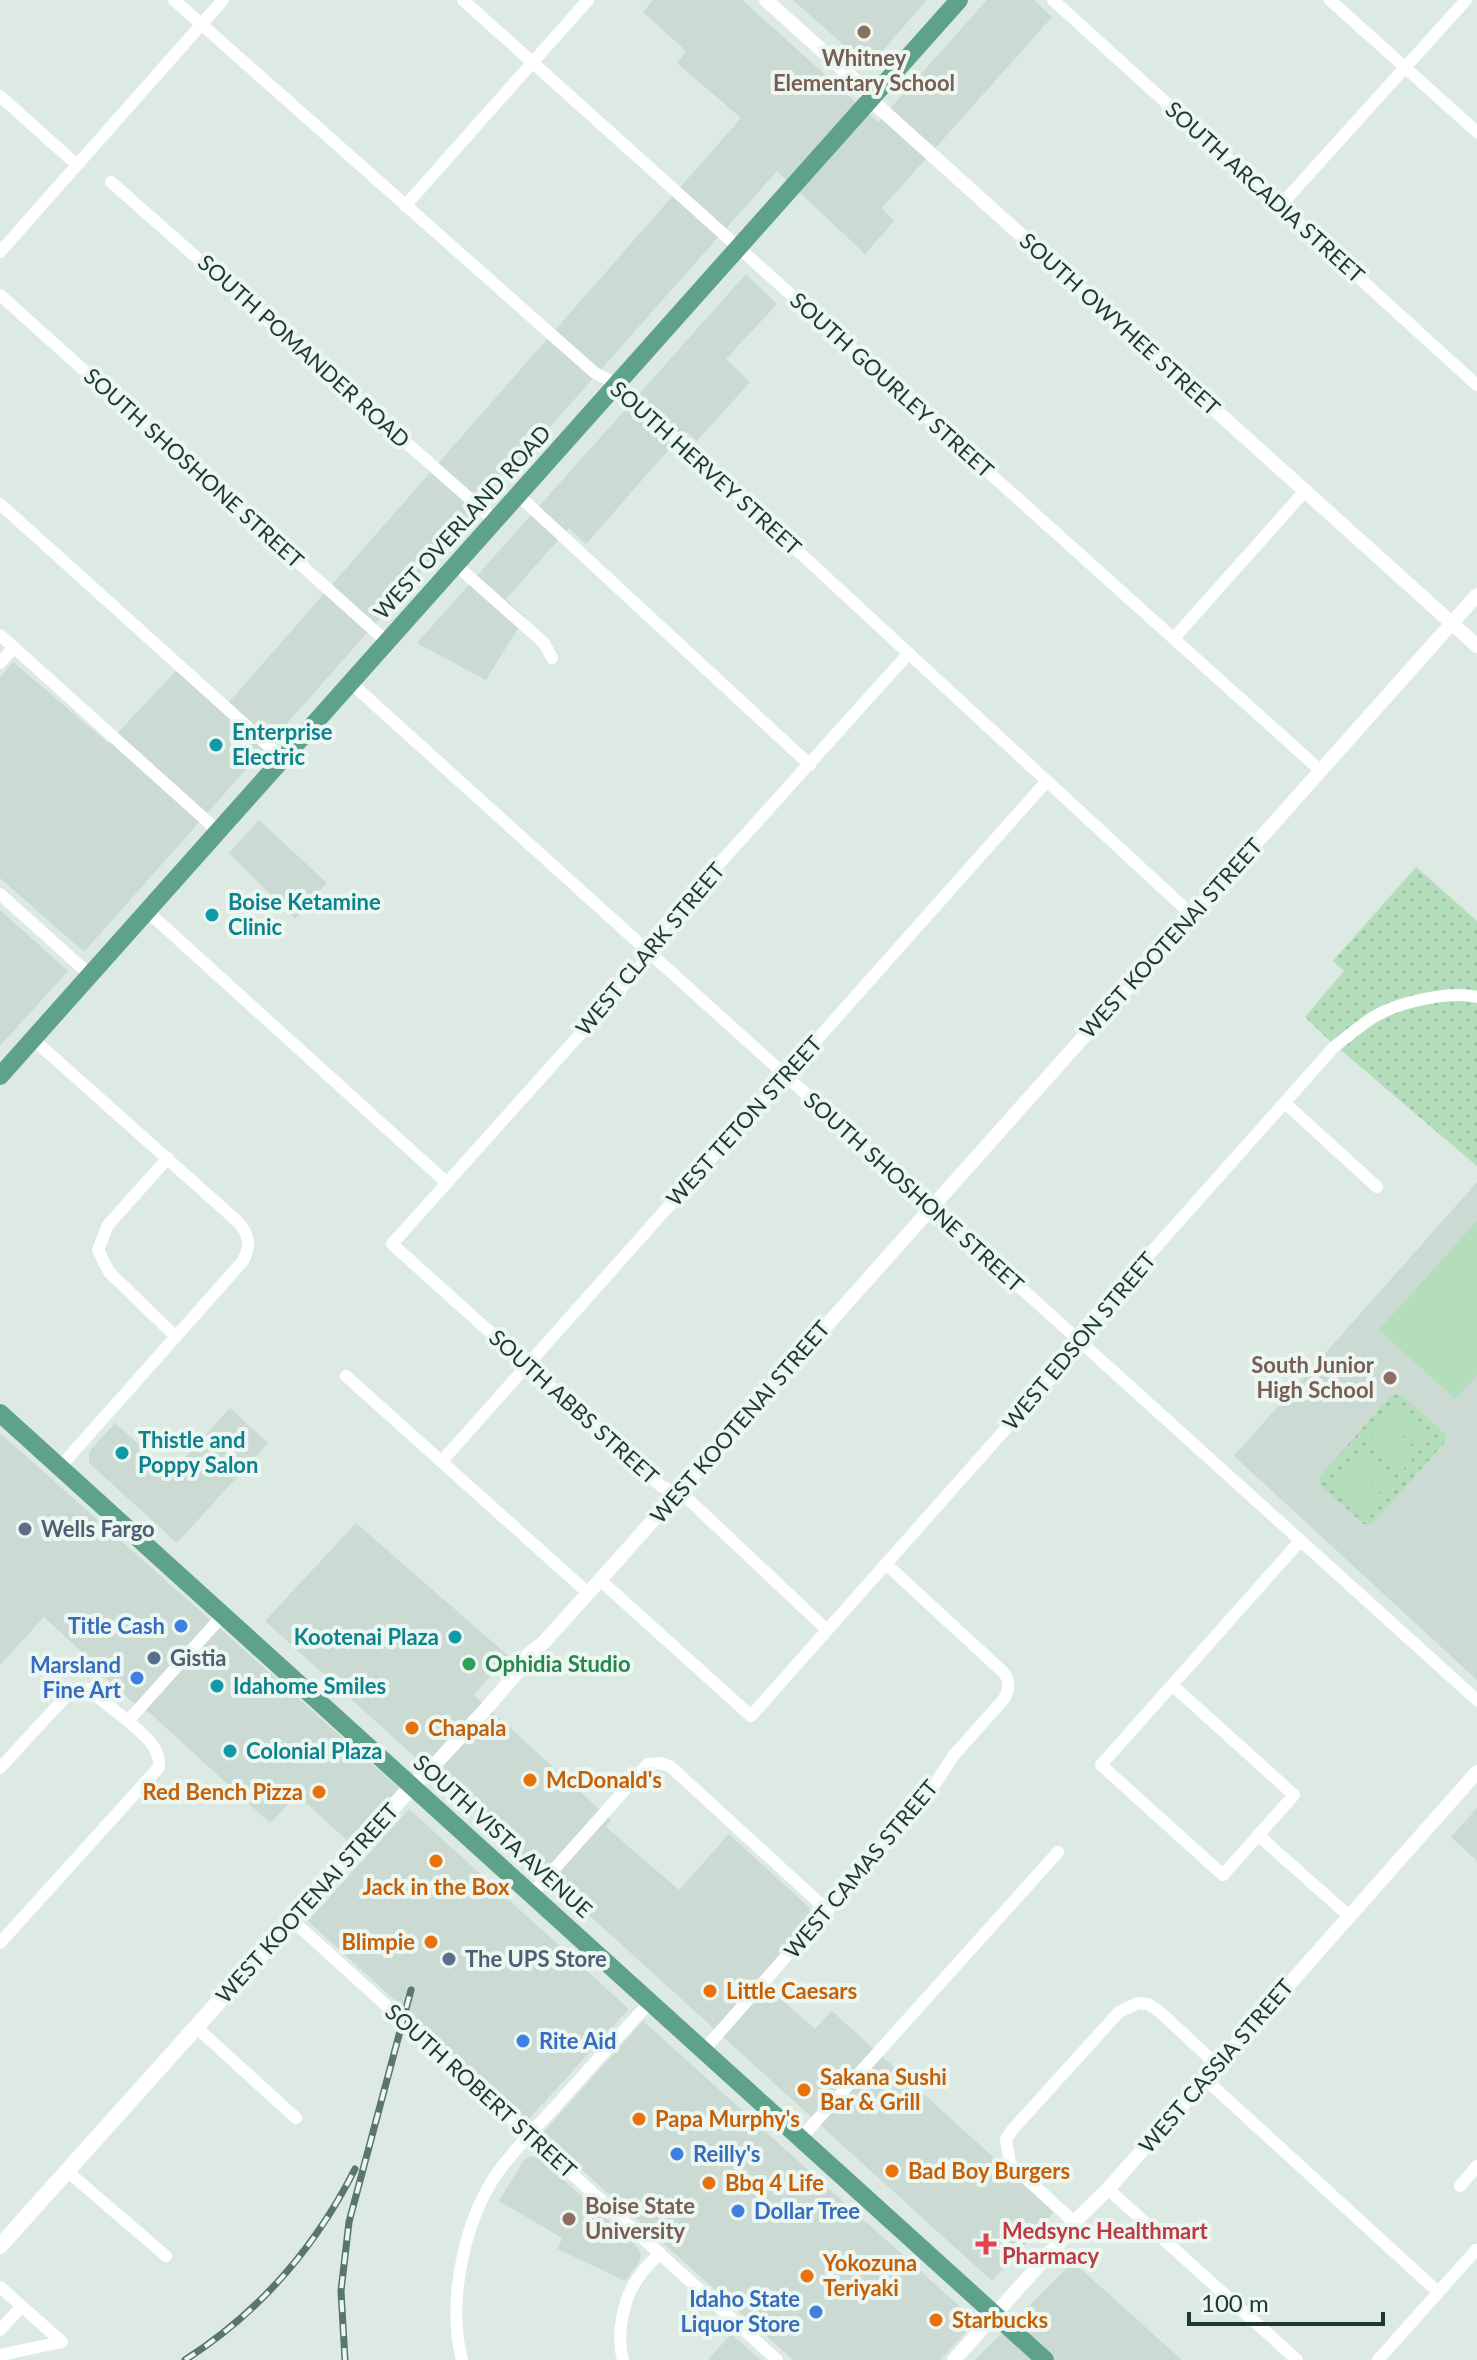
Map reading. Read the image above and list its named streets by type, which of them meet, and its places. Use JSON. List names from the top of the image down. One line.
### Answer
{"streets":{"main road":["WEST OVERLAND ROAD","WEST KOOTENAI STREET","SOUTH VISTA AVENUE"],"street":["SOUTH ARCADIA STREET","SOUTH OWYHEE STREET","SOUTH POMANDER ROAD","SOUTH GOURLEY STREET","SOUTH SHOSHONE STREET","SOUTH HERVEY STREET","WEST CLARK STREET","WEST TETON STREET","WEST EDSON STREET","SOUTH ABBS STREET","WEST CAMAS STREET","WEST CASSIA STREET","SOUTH ROBERT STREET"]},"crossings":[["SOUTH OWYHEE STREET","WEST OVERLAND ROAD"],["SOUTH OWYHEE STREET","WEST KOOTENAI STREET"],["SOUTH POMANDER ROAD","WEST OVERLAND ROAD"],["SOUTH GOURLEY STREET","WEST OVERLAND ROAD"],["SOUTH GOURLEY STREET","WEST KOOTENAI STREET"],["SOUTH SHOSHONE STREET","WEST OVERLAND ROAD"],["SOUTH SHOSHONE STREET","WEST KOOTENAI STREET"],["SOUTH SHOSHONE STREET","WEST CLARK STREET"],["SOUTH SHOSHONE STREET","WEST TETON STREET"],["SOUTH SHOSHONE STREET","WEST EDSON STREET"],["SOUTH HERVEY STREET","WEST OVERLAND ROAD"],["SOUTH HERVEY STREET","WEST KOOTENAI STREET"],["SOUTH HERVEY STREET","WEST CLARK STREET"],["SOUTH HERVEY STREET","WEST TETON STREET"],["WEST KOOTENAI STREET","WEST EDSON STREET"],["WEST KOOTENAI STREET","SOUTH ABBS STREET"],["WEST KOOTENAI STREET","SOUTH VISTA AVENUE"],["WEST KOOTENAI STREET","SOUTH ROBERT STREET"],["WEST CLARK STREET","SOUTH ABBS STREET"],["WEST TETON STREET","SOUTH ABBS STREET"],["WEST EDSON STREET","SOUTH ABBS STREET"],["WEST EDSON STREET","WEST CAMAS STREET"],["SOUTH VISTA AVENUE","WEST CAMAS STREET"],["SOUTH VISTA AVENUE","WEST CASSIA STREET"]],"places":{"other":["Whitney Elementary School","Enterprise Electric","Boise Ketamine Clinic","South Junior High School","Thistle and Poppy Salon","Wells Fargo","Title Cash","Kootenai Plaza","Gistia","Ophidia Studio","Marsland Fine Art","Idahome Smiles","Chapala","Colonial Plaza","McDonald's","Red Bench Pizza","Jack in the Box","Blimpie","The UPS Store","Little Caesars","Rite Aid","Sakana Sushi Bar & Grill","Papa Murphy's","Reilly's","Bad Boy Burgers","Bbq 4 Life","Dollar Tree","Boise State University","Yokozuna Teriyaki","Idaho State Liquor Store","Starbucks"],"health":["Medsync Healthmart Pharmacy"]},"scale_bar":"100 m"}
